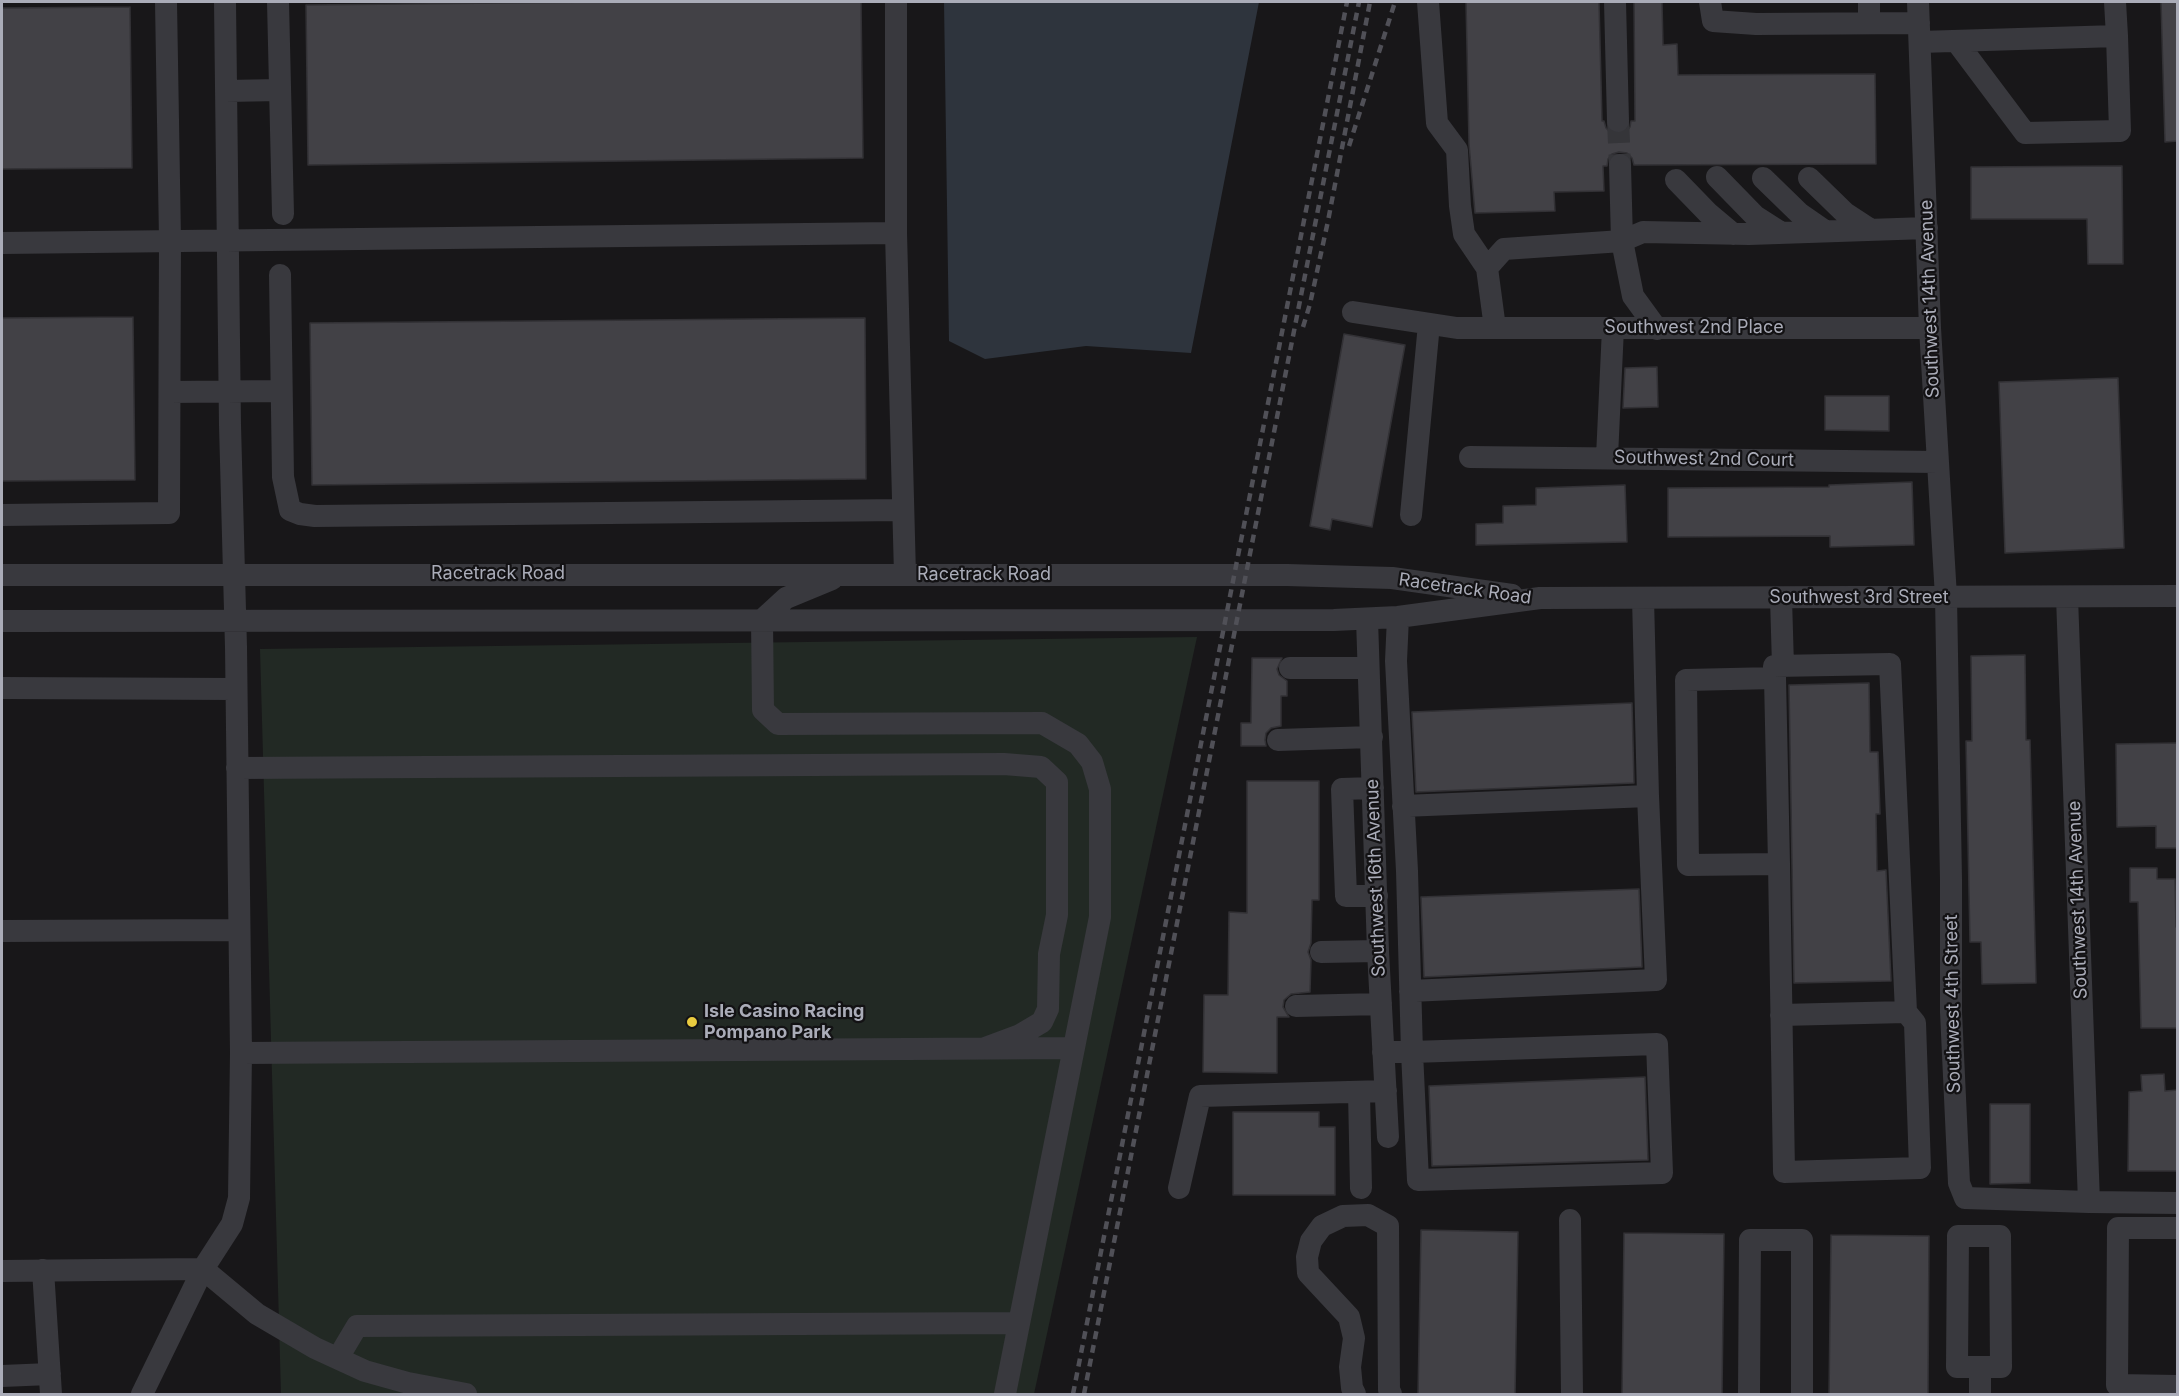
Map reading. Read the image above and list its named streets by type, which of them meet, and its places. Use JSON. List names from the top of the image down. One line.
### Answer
{"streets":{"street":["Southwest 14th Avenue","Southwest 2nd Place","Southwest 2nd Court","Racetrack Road","Southwest 3rd Street","Southwest 16th Avenue","Southwest 4th Street"]},"crossings":[["Southwest 14th Avenue","Southwest 2nd Place"],["Southwest 14th Avenue","Southwest 2nd Court"],["Southwest 14th Avenue","Southwest 3rd Street"],["Southwest 14th Avenue","Southwest 4th Street"],["Racetrack Road","Southwest 3rd Street"],["Racetrack Road","Southwest 16th Avenue"],["Southwest 3rd Street","Southwest 4th Street"]],"places":["Isle Casino Racing Pompano Park"]}
